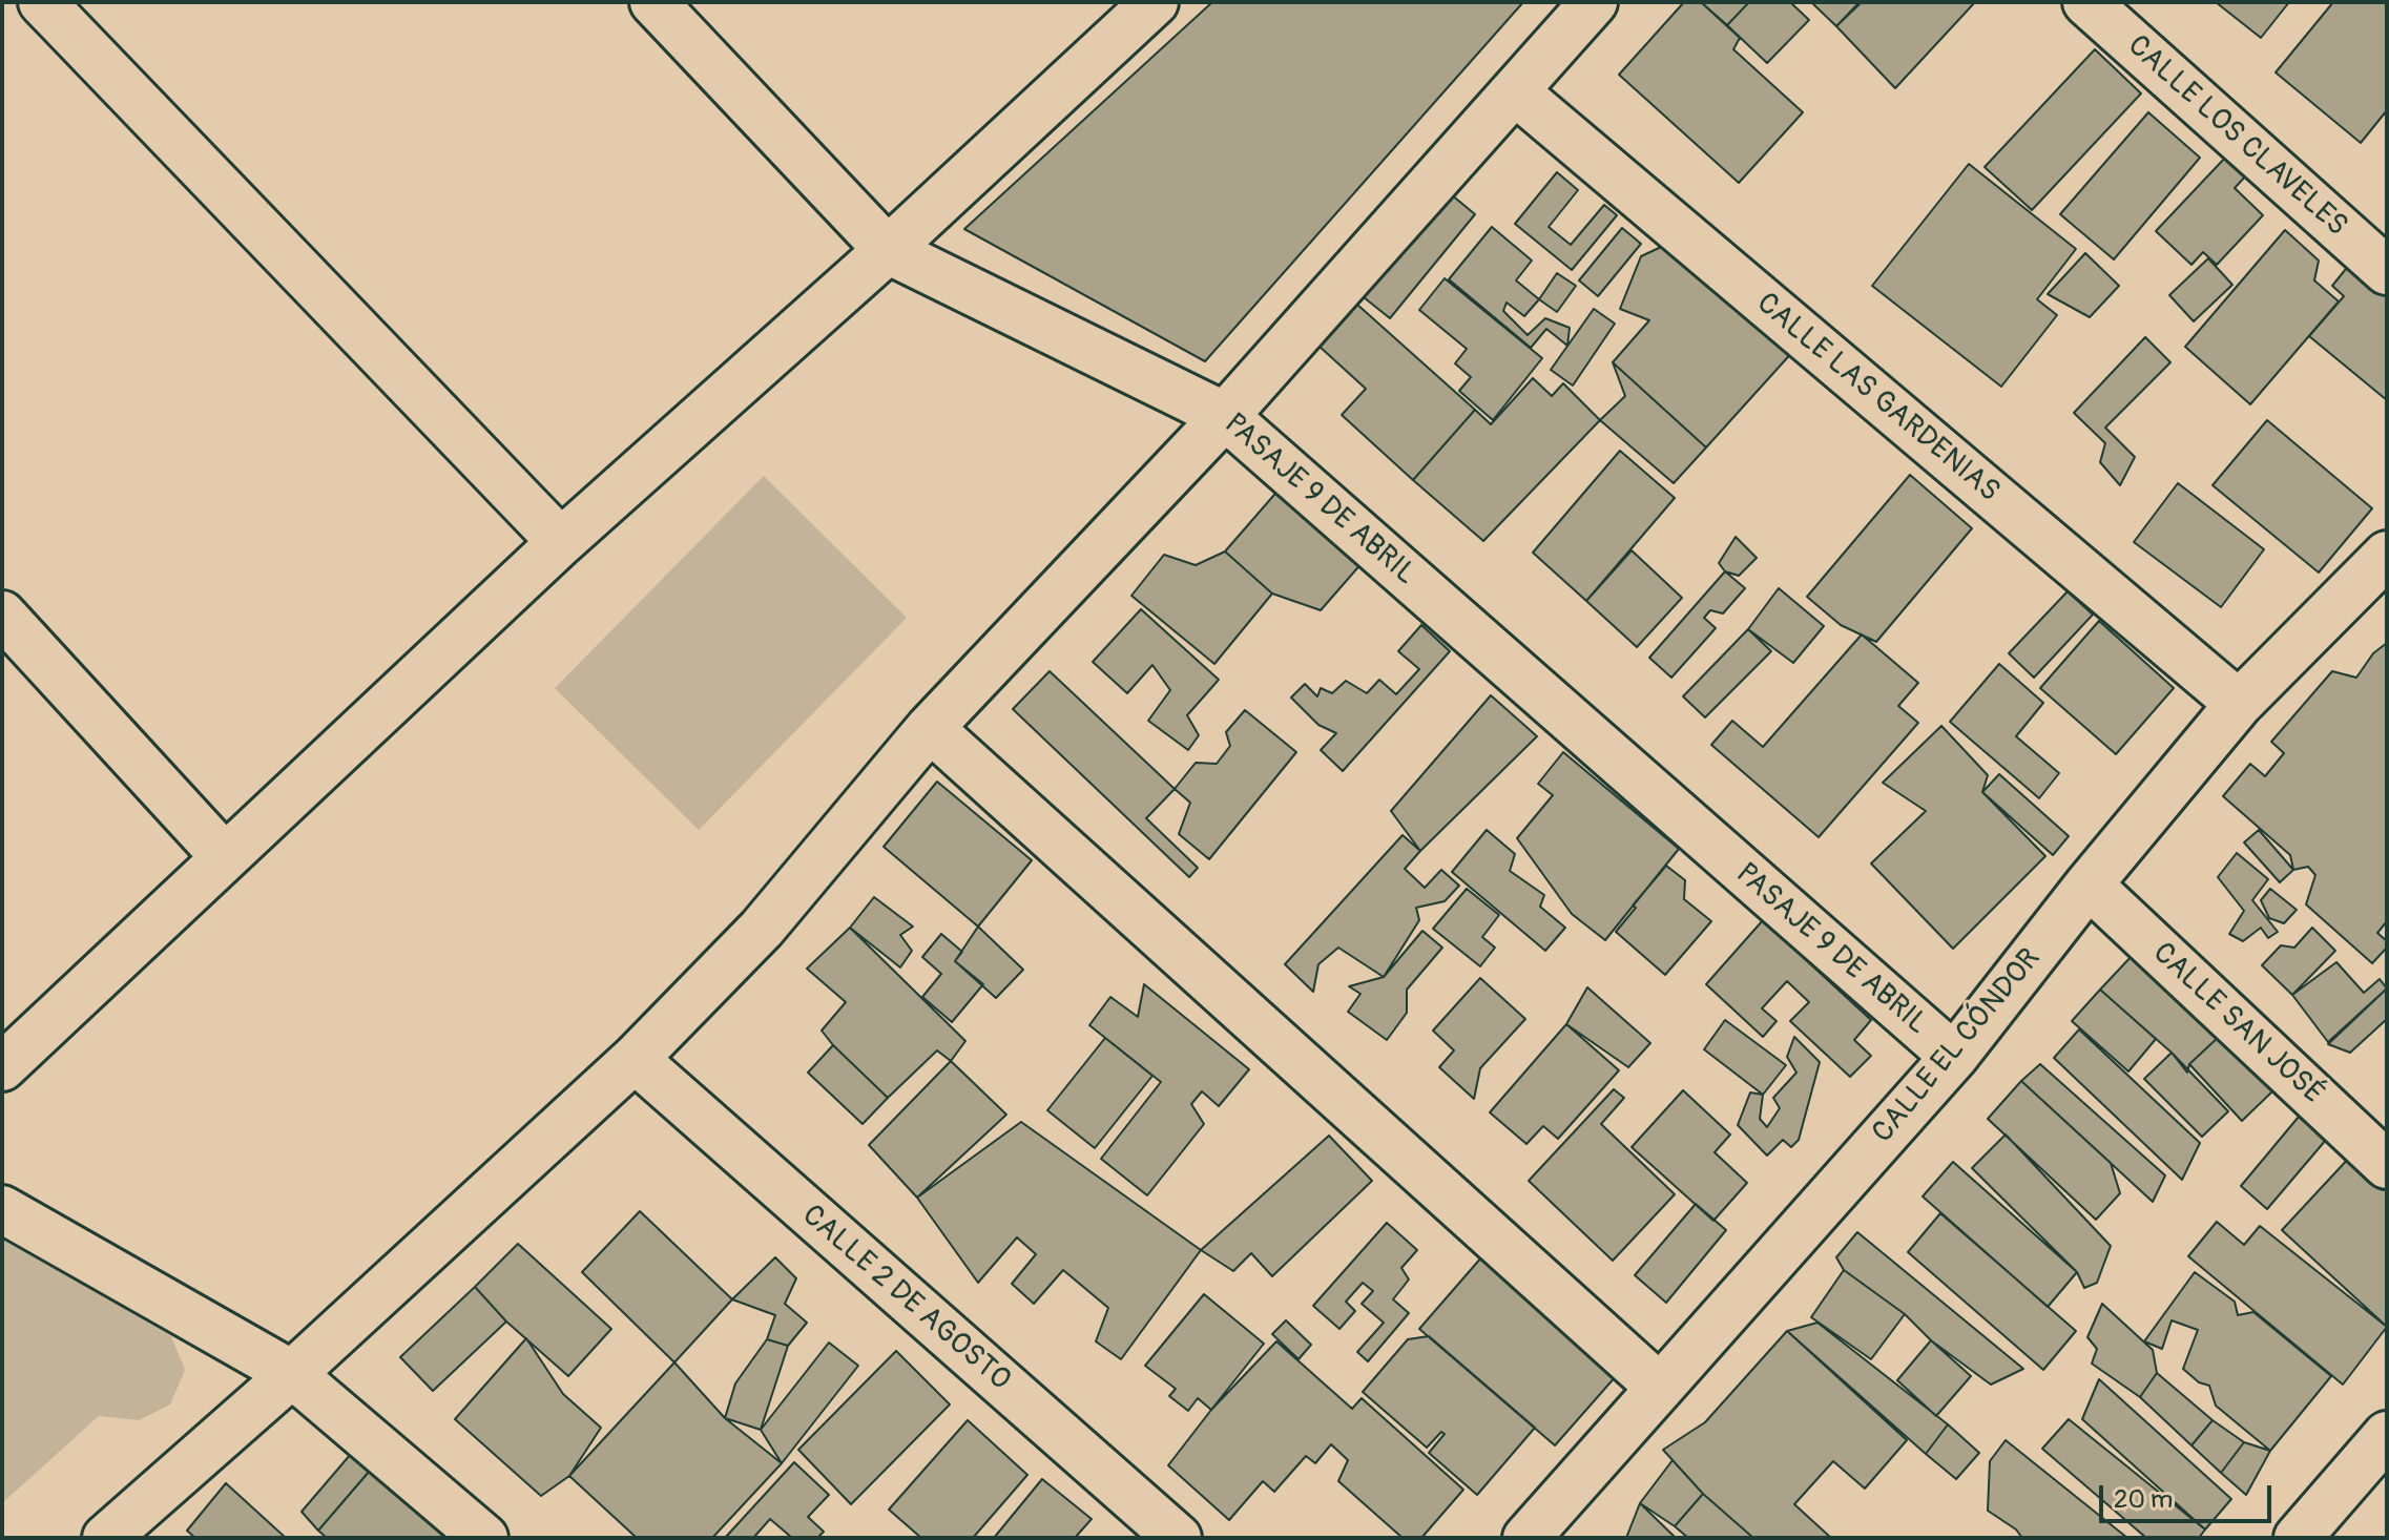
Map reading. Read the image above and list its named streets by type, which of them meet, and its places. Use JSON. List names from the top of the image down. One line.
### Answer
{"streets":{"street":["CALLE LOS CLAVELES","CALLE LAS GARDENIAS","PASAJE 9 DE ABRIL","CALLE SAN JOSÉ","CALLE EL CÓNDOR","CALLE 2 DE AGOSTO"]},"crossings":[["CALLE LAS GARDENIAS","CALLE EL CÓNDOR"],["PASAJE 9 DE ABRIL","CALLE EL CÓNDOR"],["CALLE SAN JOSÉ","CALLE EL CÓNDOR"]],"scale_bar":"20 m"}
